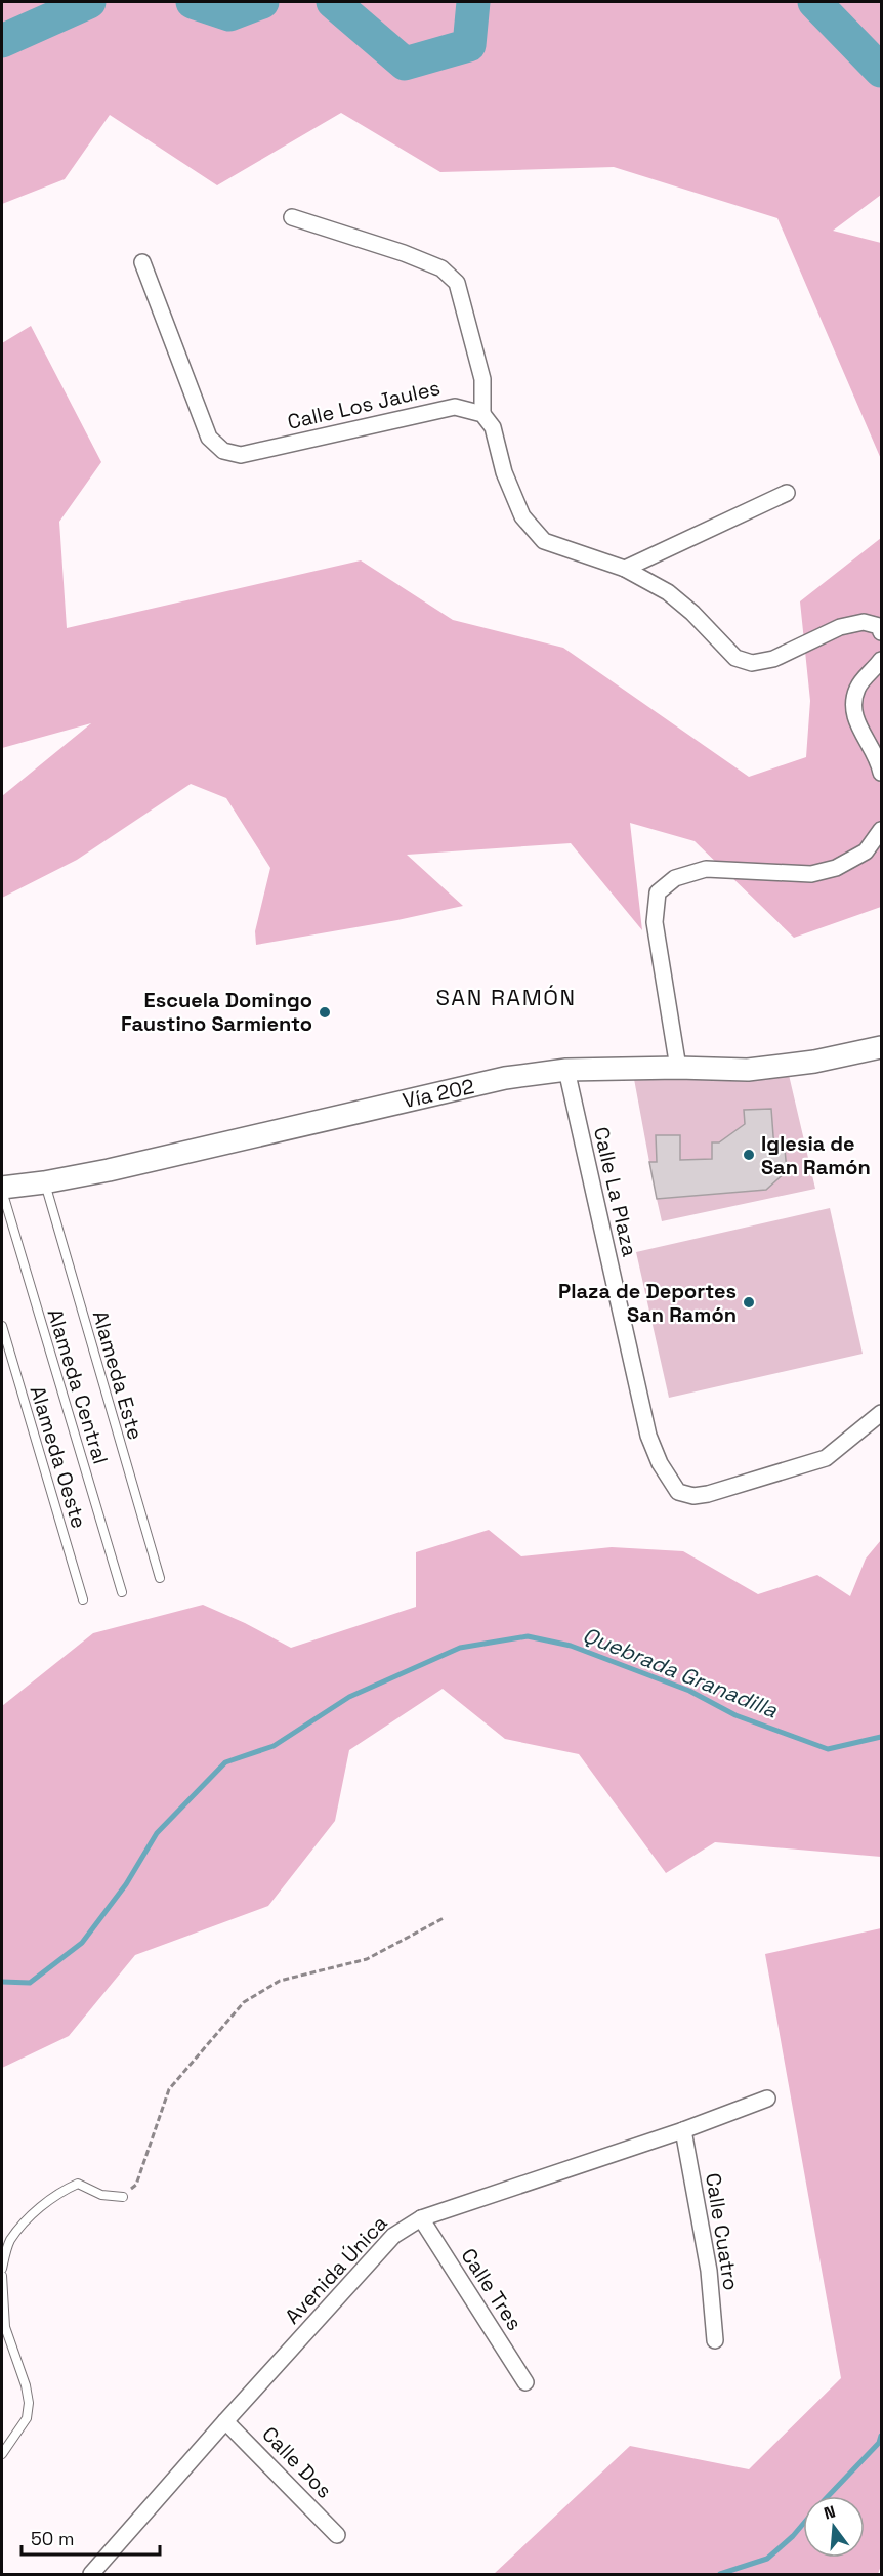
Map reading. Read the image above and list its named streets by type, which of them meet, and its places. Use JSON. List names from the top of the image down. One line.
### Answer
{"streets":{"main road":["Vía 202"],"street":["Calle Los Jaules","Calle La Plaza","Calle Cuatro","Avenida Única","Calle Tres","Calle Dos"],"lane":["Alameda Este","Alameda Central","Alameda Oeste"]},"crossings":[["Vía 202","Calle La Plaza"],["Vía 202","Alameda Este"],["Vía 202","Alameda Central"],["Calle Cuatro","Avenida Única"],["Avenida Única","Calle Tres"],["Avenida Única","Calle Dos"]],"districts":["SAN RAMÓN"],"water":["Quebrada Granadilla"],"places":["Escuela Domingo Faustino Sarmiento","Iglesia de San Ramón","Plaza de Deportes San Ramón"],"scale_bar":"50 m","north":"top"}
